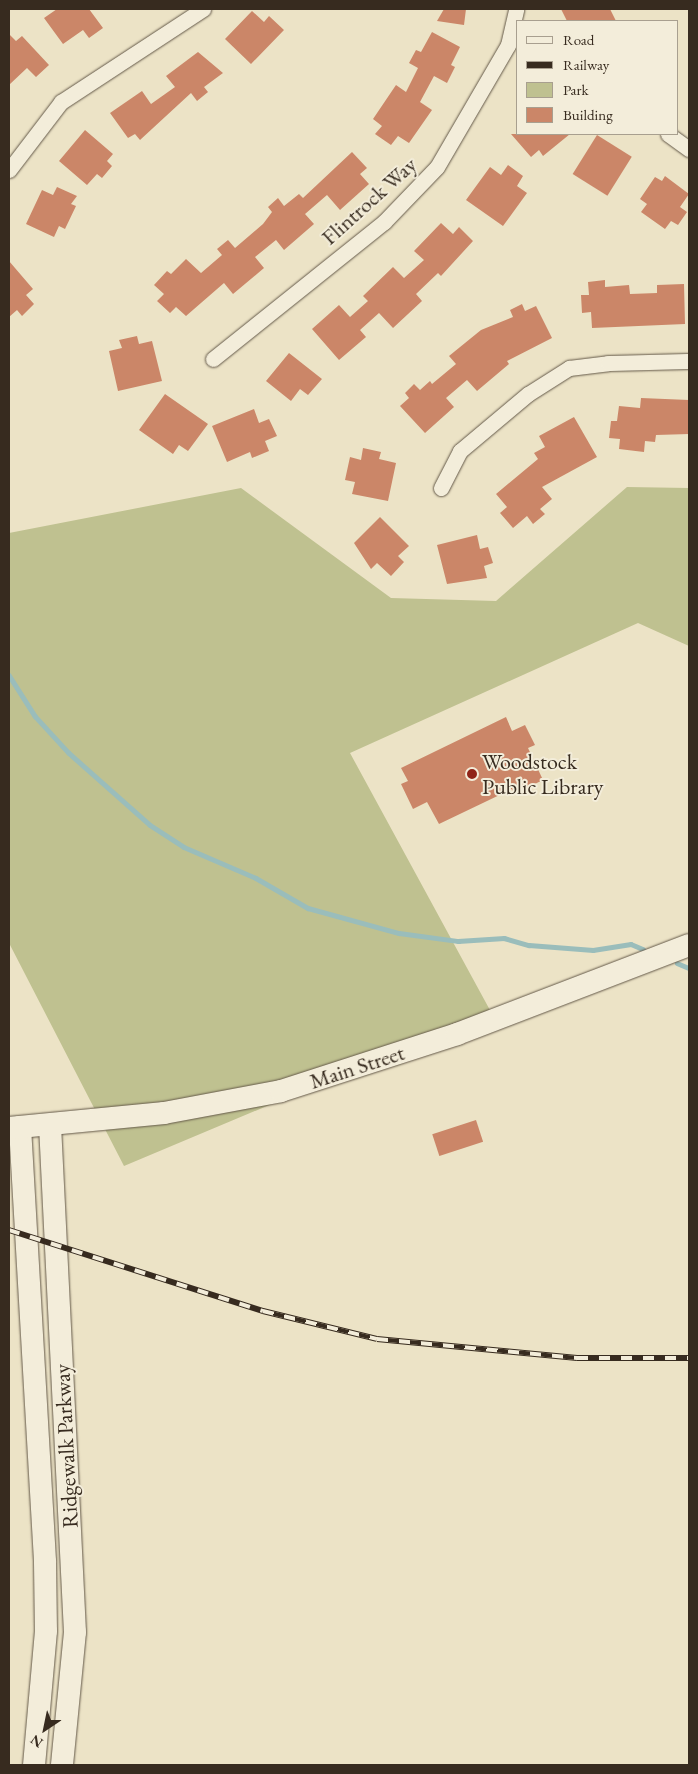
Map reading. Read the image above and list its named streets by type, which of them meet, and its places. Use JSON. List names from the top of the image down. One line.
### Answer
{"streets":{"main road":["Main Street","Ridgewalk Parkway"],"street":["Flintrock Way"]},"crossings":[["Main Street","Ridgewalk Parkway"]],"places":["Woodstock Public Library"],"legend":["Road","Railway","Park","Building"],"north":"bottom left"}
